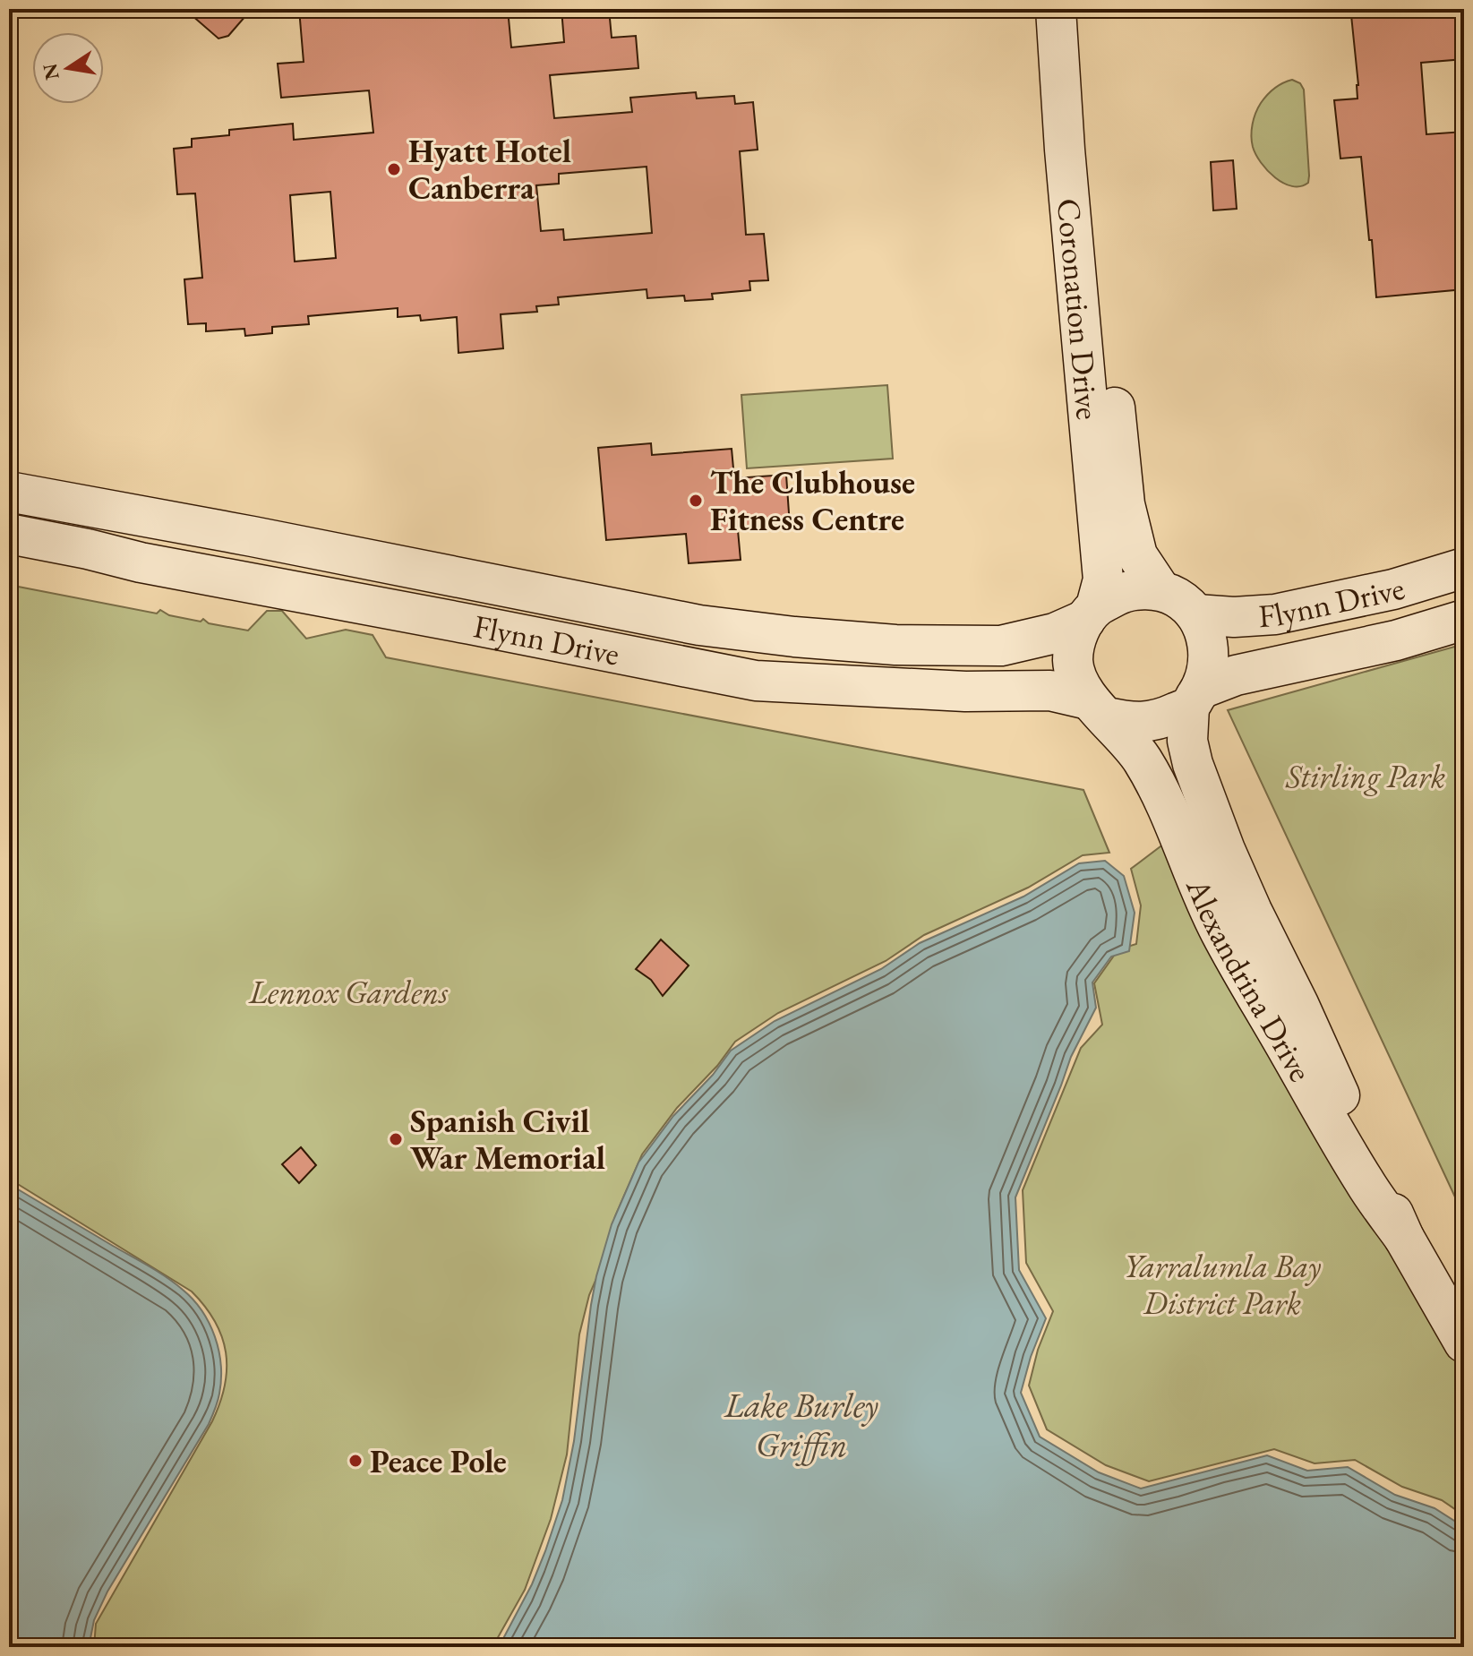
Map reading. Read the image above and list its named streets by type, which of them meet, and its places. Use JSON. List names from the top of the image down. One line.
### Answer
{"streets":{"main road":["Coronation Drive","Flynn Drive","Alexandrina Drive"]},"crossings":[["Coronation Drive","Flynn Drive"],["Coronation Drive","Alexandrina Drive"],["Flynn Drive","Alexandrina Drive"]],"water":["Lake Burley Griffin"],"parks":["Stirling Park","Lennox Gardens","Yarralumla Bay District Park"],"places":["Hyatt Hotel Canberra","The Clubhouse Fitness Centre","Spanish Civil War Memorial","Peace Pole"],"north":"left"}
